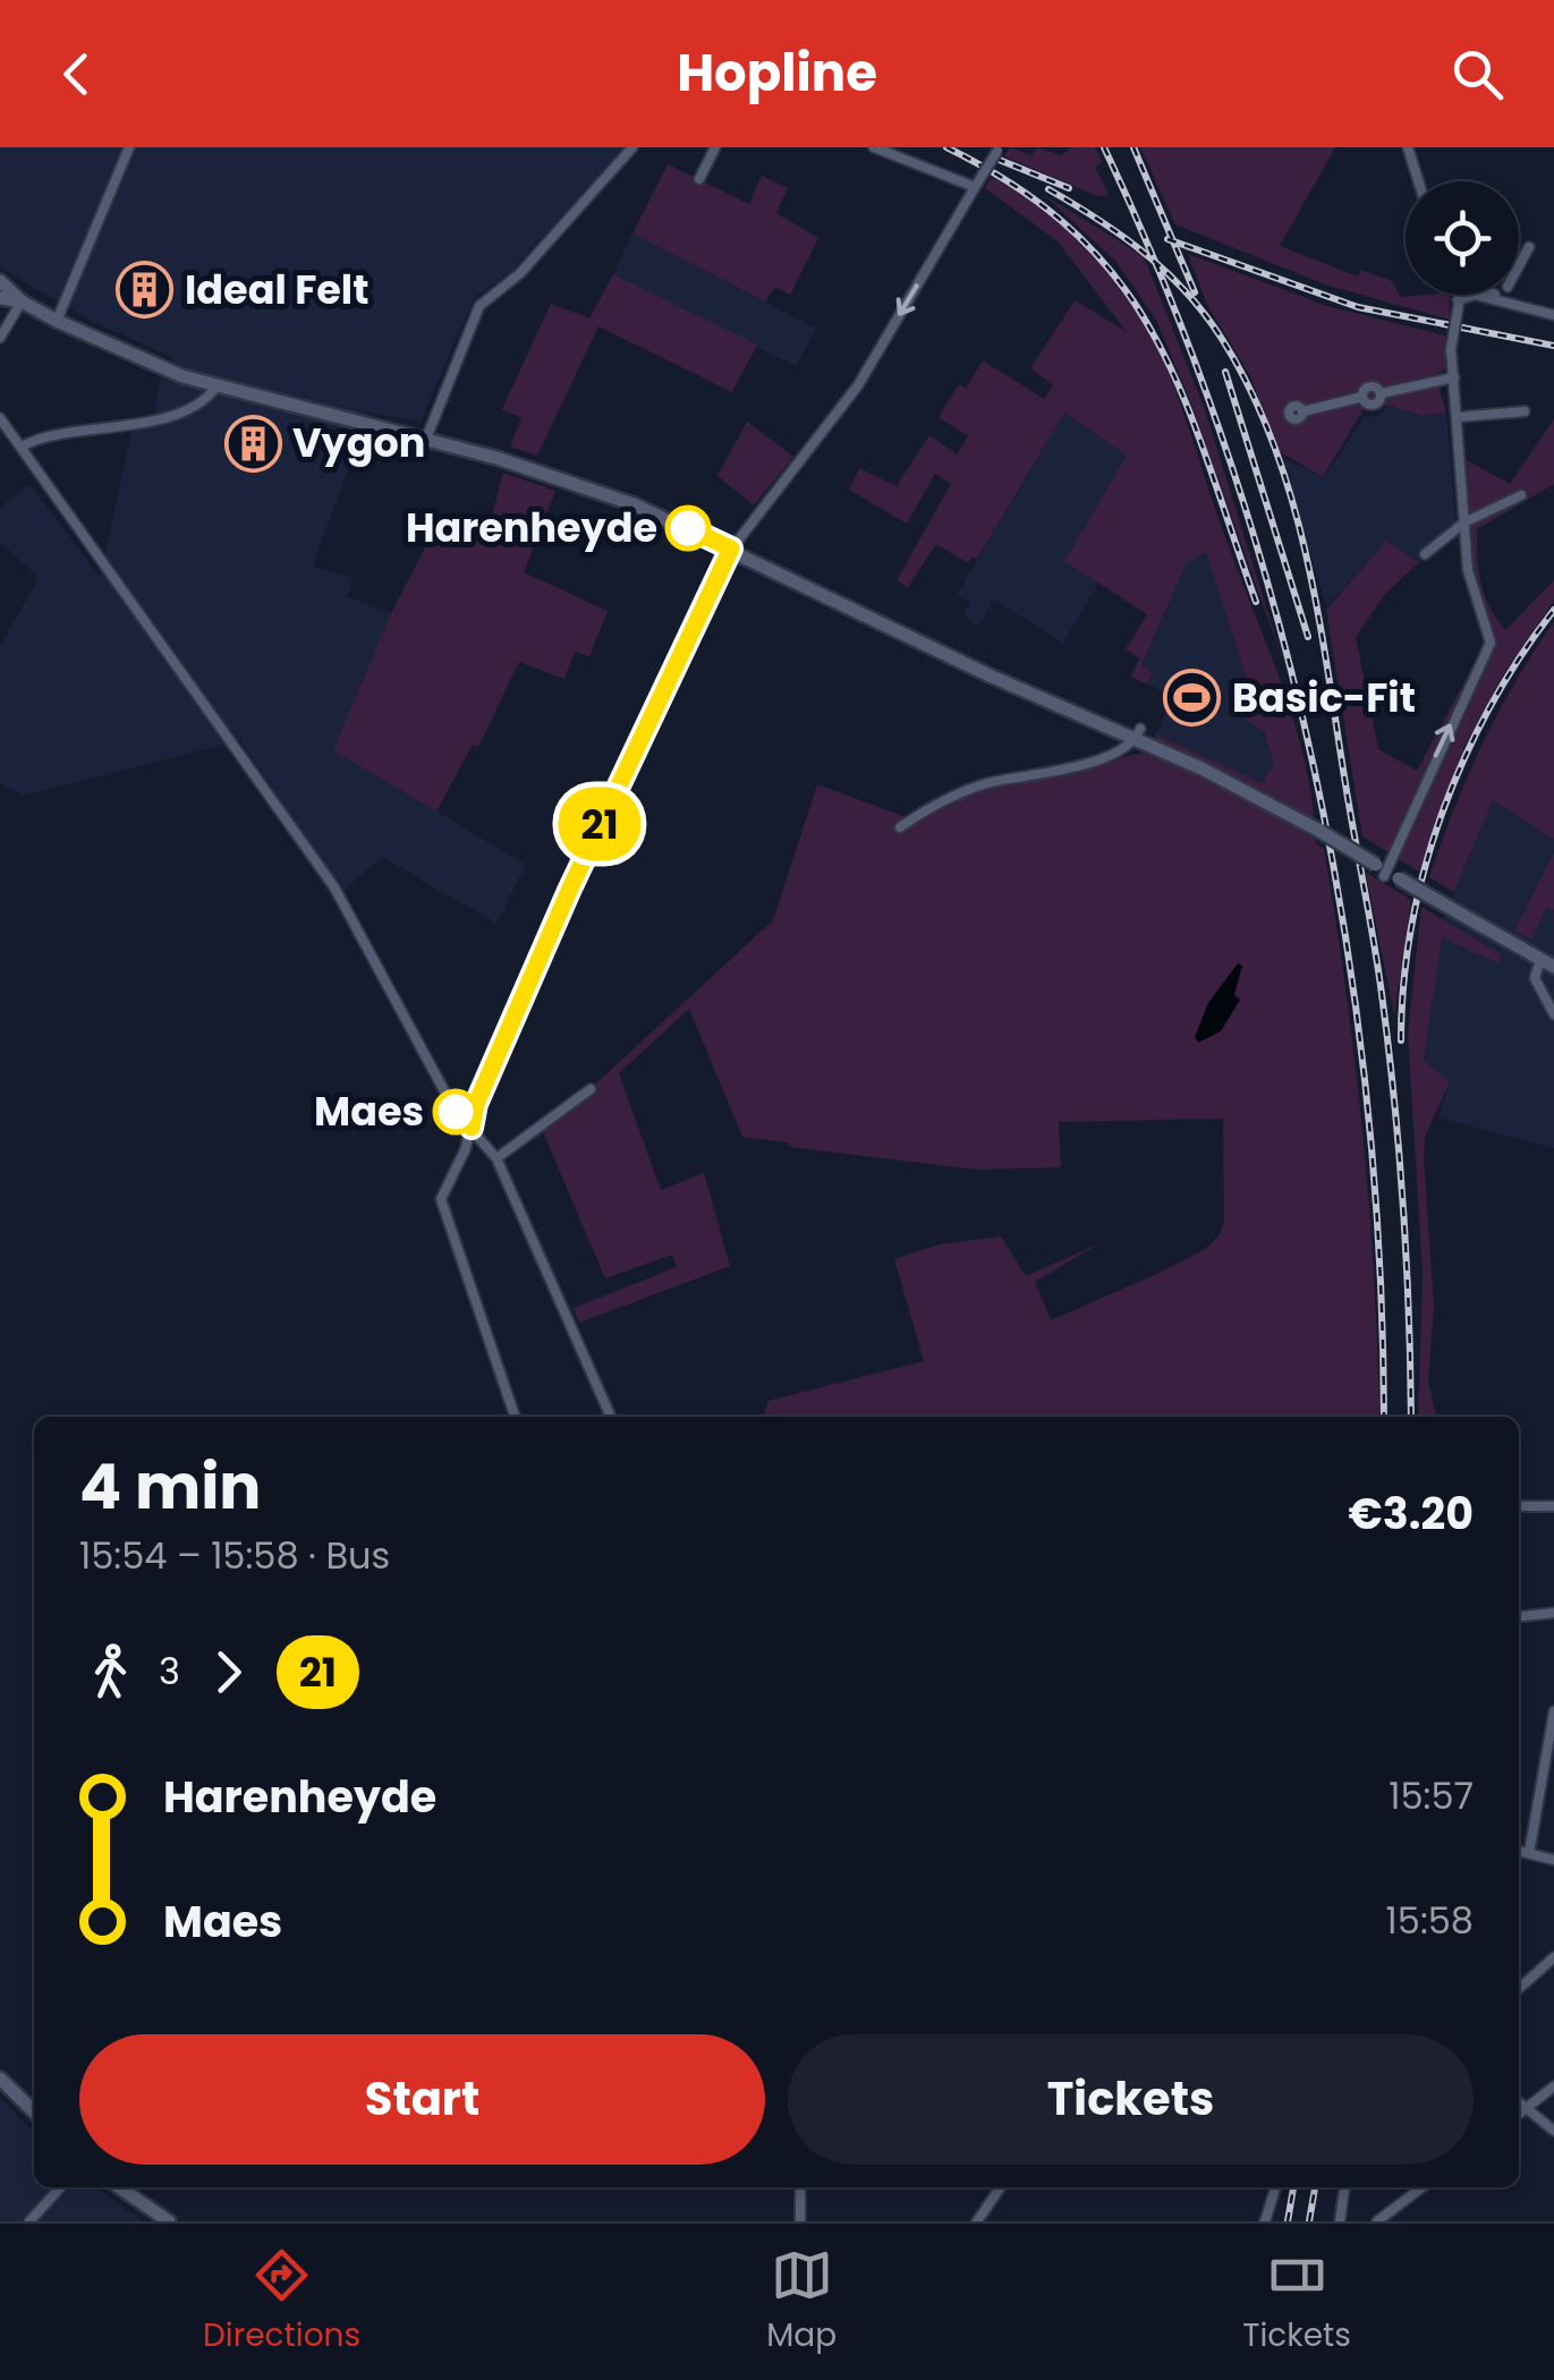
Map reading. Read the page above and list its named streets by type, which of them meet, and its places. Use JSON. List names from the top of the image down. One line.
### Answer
{"places":{"building":["Ideal Felt","Vygon"],"other":["Harenheyde","Maes"],"sports":["Basic-Fit"]},"lines":["bus line 21"],"page":{"header":"Hopline","on_map":"21","heading":["4 min","15:54 – 15:58 · Bus","€3.20"],"legs":["3","21"],"list":[{"name":"Harenheyde","value":"15:57"},{"name":"Maes","value":"15:58"}],"buttons":["Start","Tickets"],"tabs":["Directions","Map","Tickets"]}}
